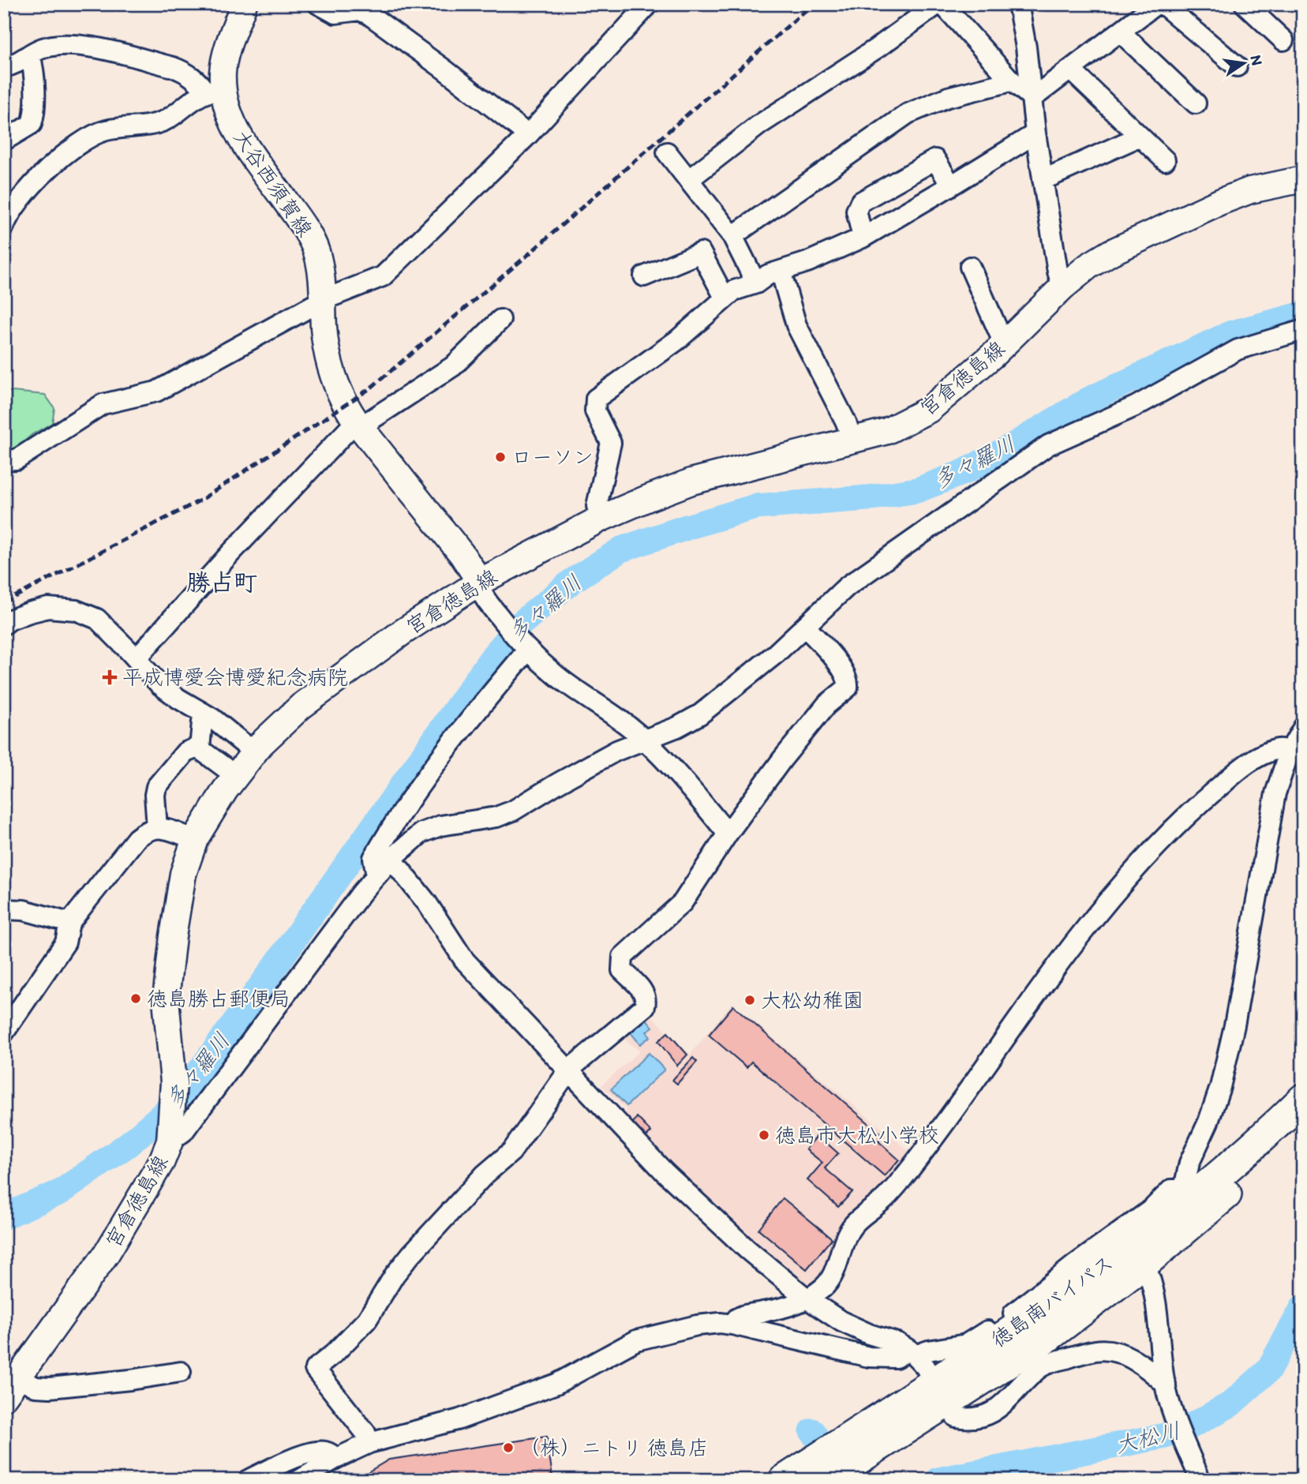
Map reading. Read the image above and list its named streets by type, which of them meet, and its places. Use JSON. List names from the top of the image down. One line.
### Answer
{"streets":{"highway":["徳島南バイパス"],"main road":["大谷西須賀線","宮倉徳島線"]},"crossings":[["大谷西須賀線","宮倉徳島線"]],"districts":["勝占町"],"water":["多々羅川","大松川"],"places":{"other":["ローソン","徳島勝占郵便局","大松幼稚園","徳島市大松小学校","（株）ニトリ 徳島店"],"health":["平成博愛会博愛紀念病院"]},"north":"right"}
